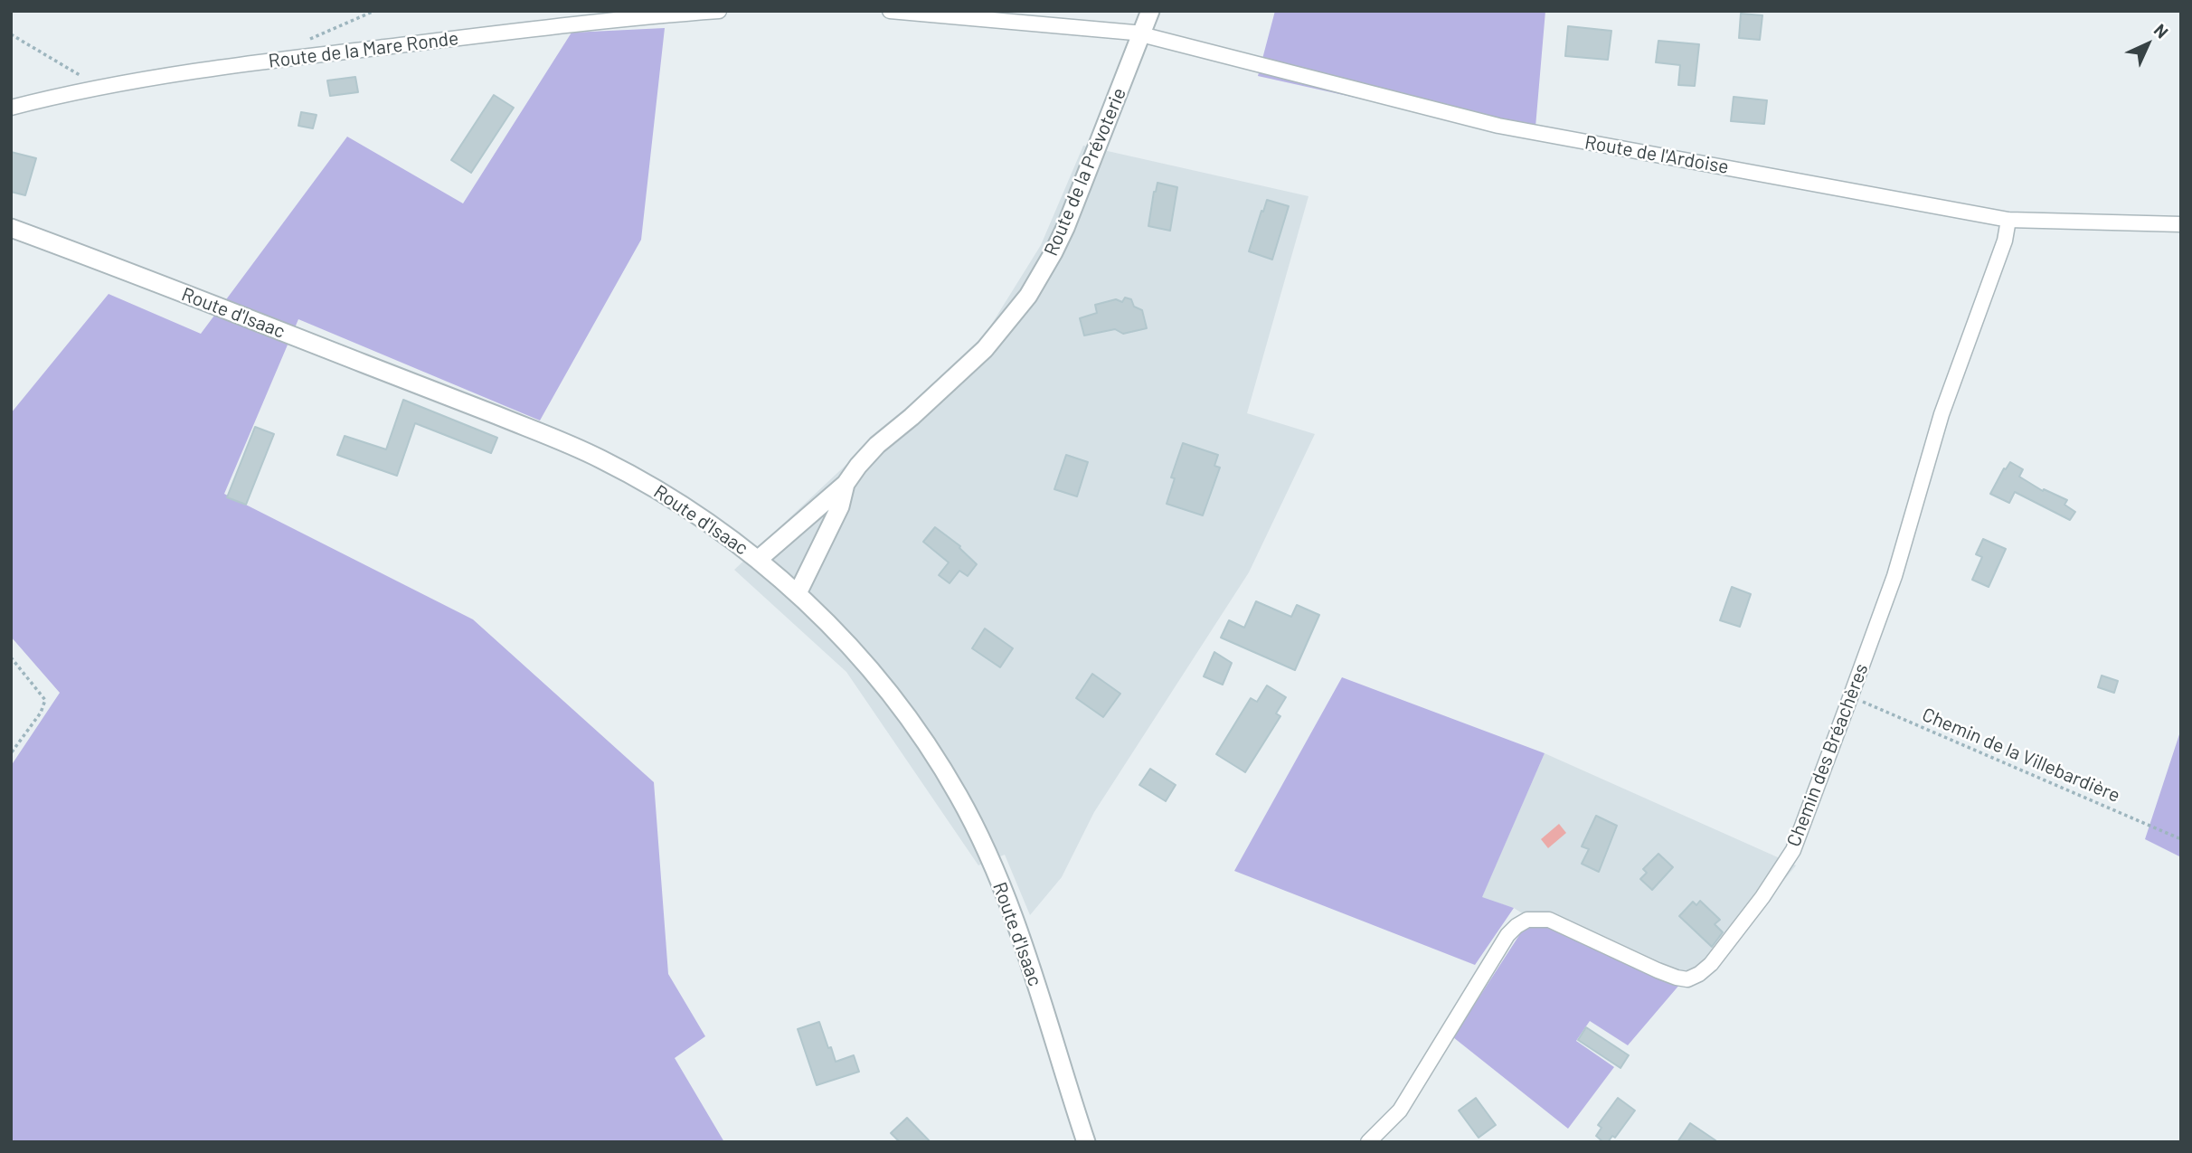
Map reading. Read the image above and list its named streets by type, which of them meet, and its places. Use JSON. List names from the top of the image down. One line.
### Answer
{"streets":{"street":["Route de la Mare Ronde","Route de l'Ardoise","Route de la Prévoterie","Route d'Isaac","Chemin des Bréachères"],"path":["Chemin de la Villebardière"]},"crossings":[["Route de l'Ardoise","Route de la Prévoterie"],["Route de l'Ardoise","Chemin des Bréachères"],["Route de la Prévoterie","Route d'Isaac"],["Chemin des Bréachères","Chemin de la Villebardière"]],"north":"top right"}
